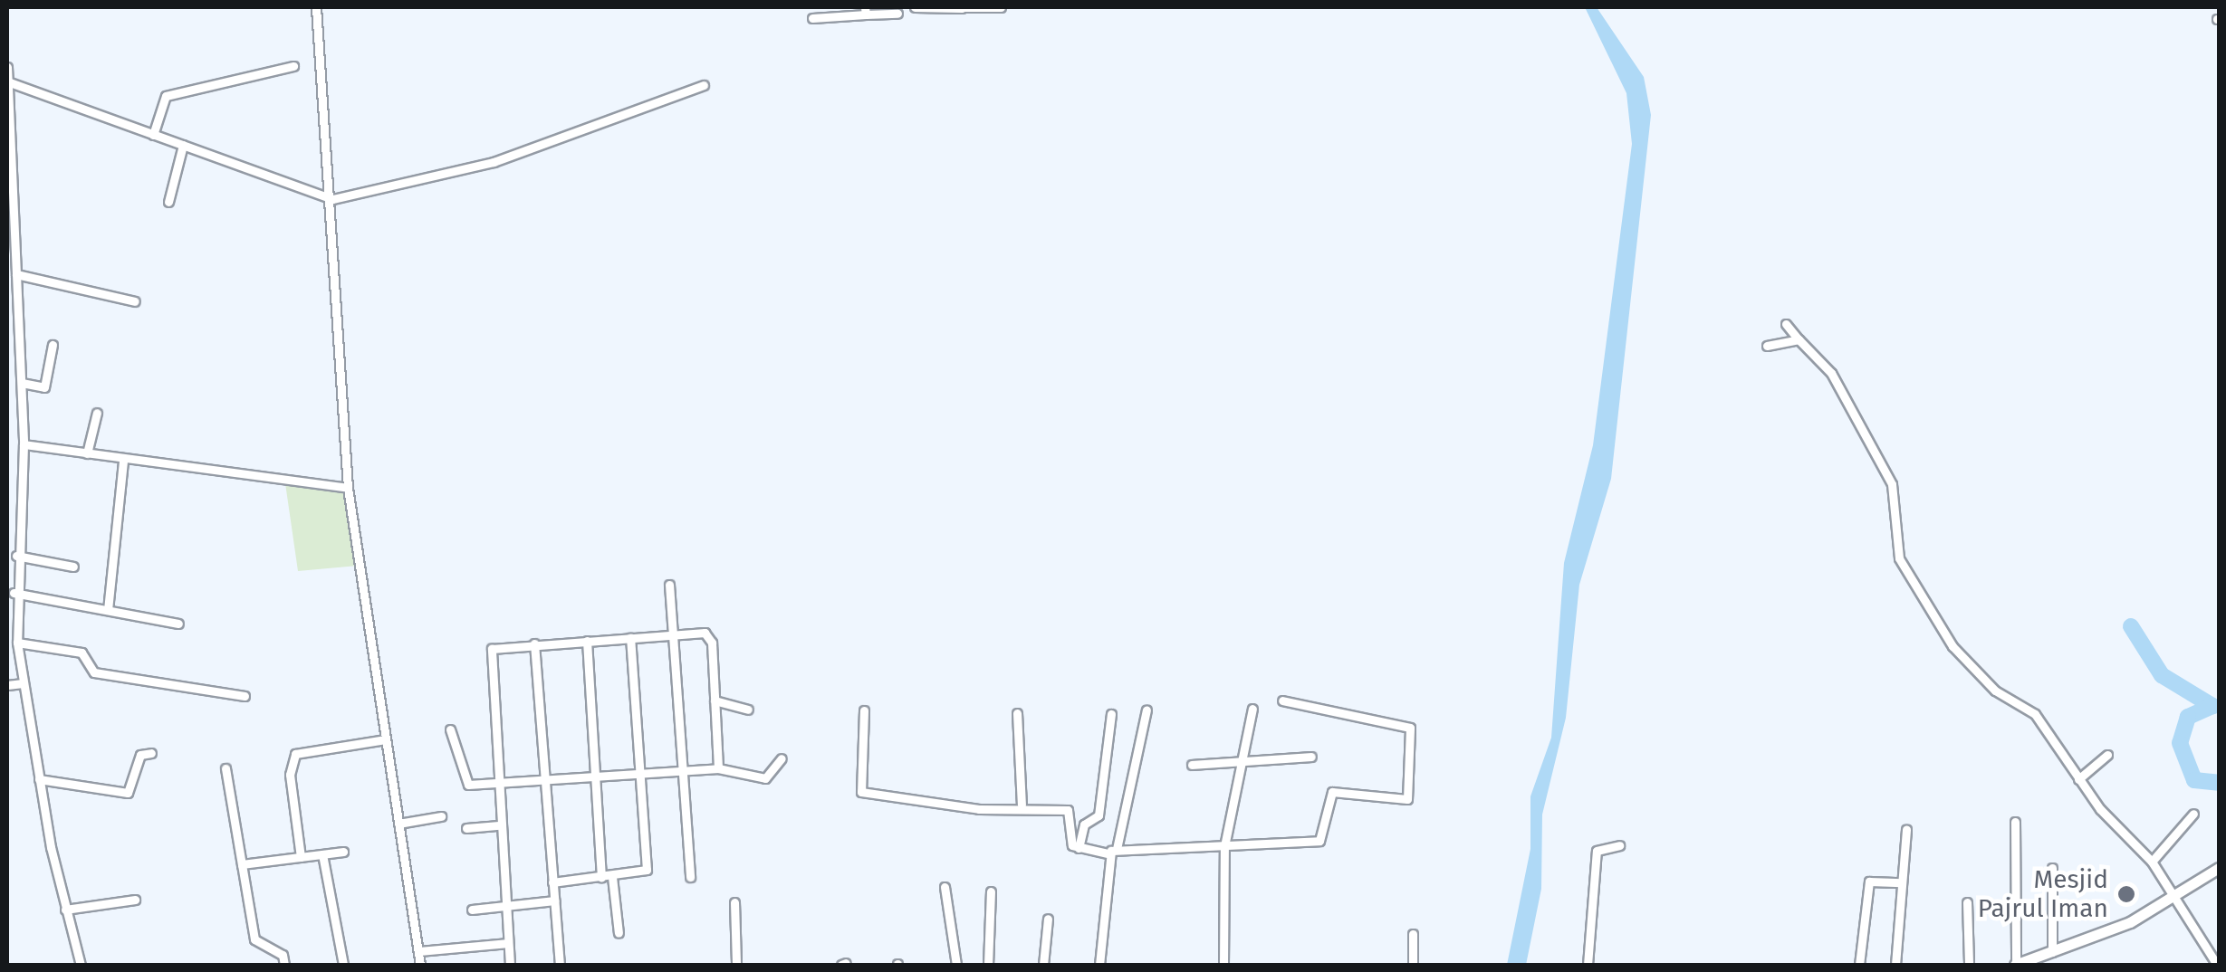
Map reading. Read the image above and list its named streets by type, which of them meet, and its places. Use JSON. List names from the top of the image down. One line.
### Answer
{"places":["Mesjid Pajrul Iman"]}
